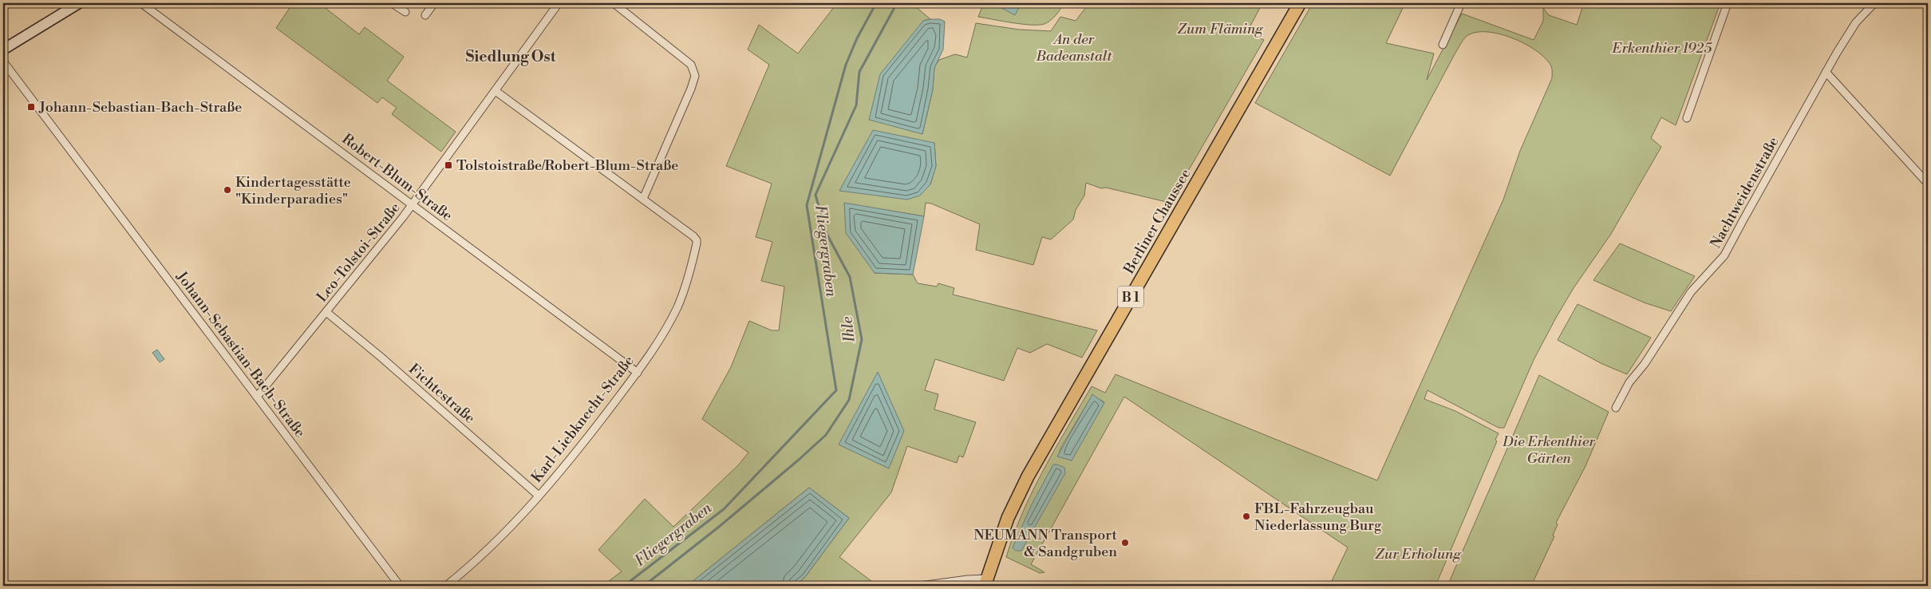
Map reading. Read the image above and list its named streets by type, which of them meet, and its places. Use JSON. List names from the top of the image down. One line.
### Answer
{"streets":{"main road":["Berliner Chaussee","B 1"],"street":["Robert-Blum-Straße","Nachtweidenstraße","Leo-Tolstoi-Straße","Johann-Sebastian-Bach-Straße","Fichtestraße","Karl-Liebknecht-Straße"]},"crossings":[["Robert-Blum-Straße","Leo-Tolstoi-Straße"],["Robert-Blum-Straße","Karl-Liebknecht-Straße"],["Leo-Tolstoi-Straße","Johann-Sebastian-Bach-Straße"],["Leo-Tolstoi-Straße","Fichtestraße"],["Fichtestraße","Karl-Liebknecht-Straße"]],"districts":["Siedlung Ost"],"water":["Fliegergraben","Ihle"],"parks":["Zum Fläming","An der Badeanstalt","Erkenthier 1925","Die Erkenthier Gärten","Zur Erholung"],"places":{"transit":["Johann-Sebastian-Bach-Straße","Tolstoistraße/Robert-Blum-Straße"],"other":["Kindertagesstätte \"Kinderparadies\"","FBL-Fahrzeugbau Niederlassung Burg","NEUMANN Transport & Sandgruben"]}}
